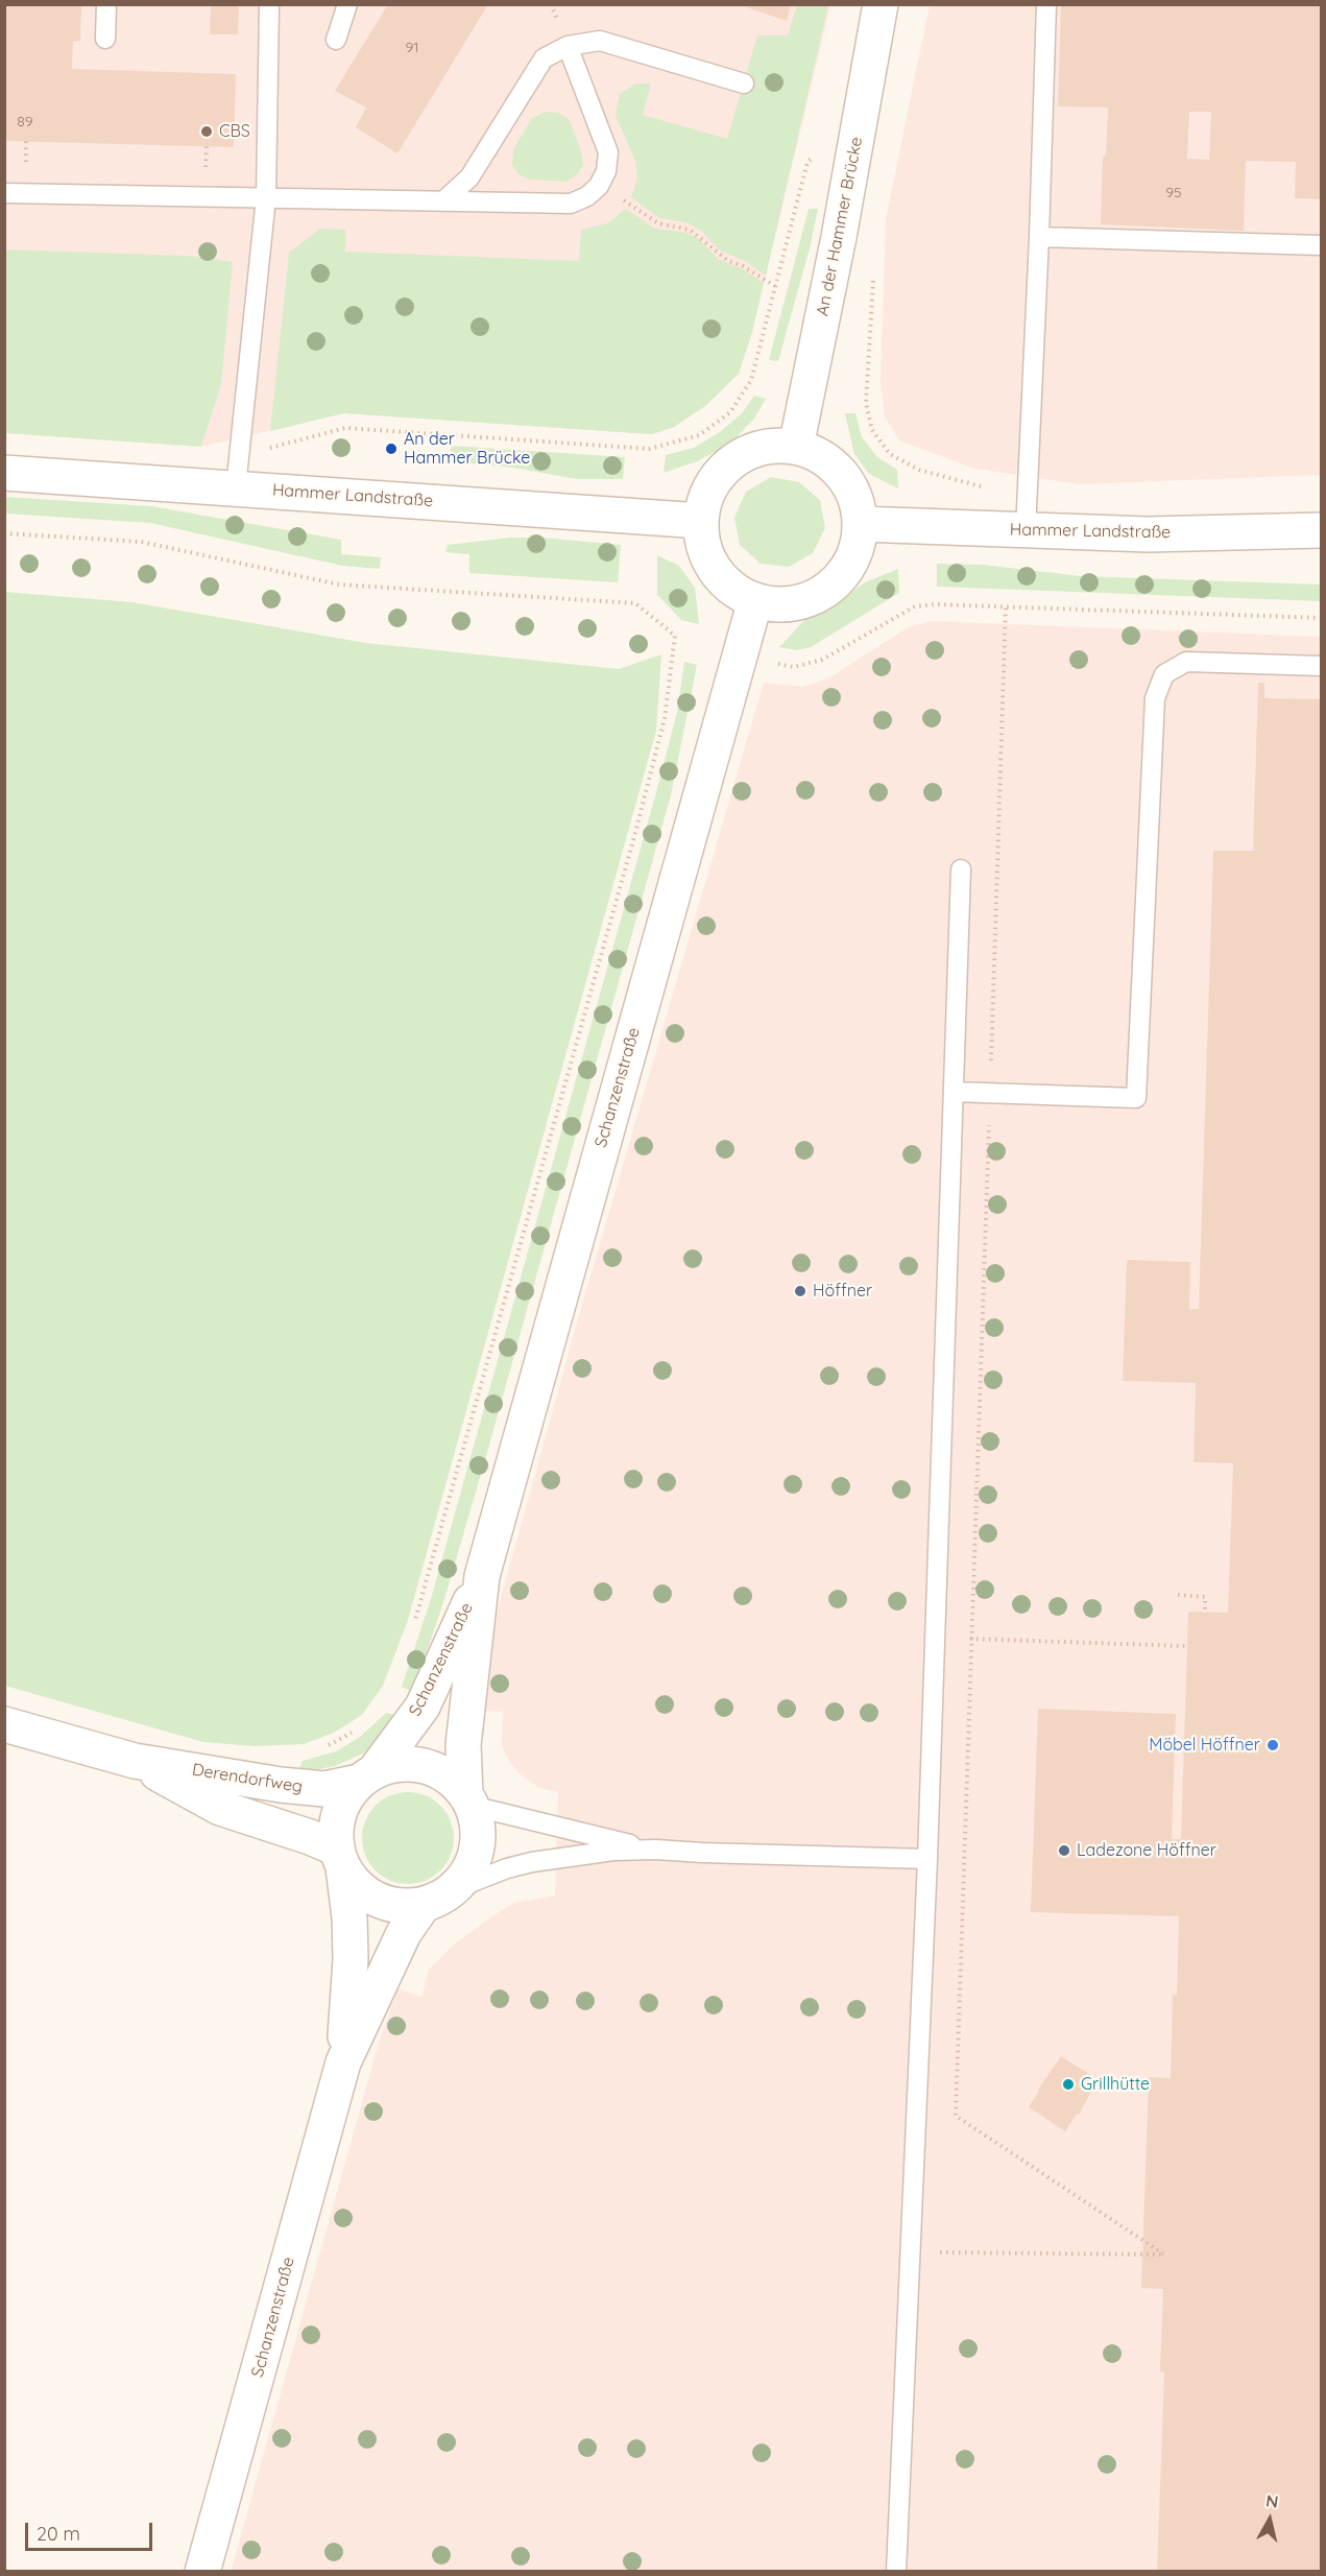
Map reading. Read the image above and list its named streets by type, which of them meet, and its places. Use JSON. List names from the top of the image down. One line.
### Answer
{"streets":{"street":["An der Hammer Brücke","Hammer Landstraße","Schanzenstraße","Derendorfweg"]},"crossings":[["An der Hammer Brücke","Hammer Landstraße"],["An der Hammer Brücke","Schanzenstraße"],["Hammer Landstraße","Schanzenstraße"],["Schanzenstraße","Derendorfweg"]],"places":["CBS","An der Hammer Brücke","Höffner","Möbel Höffner","Ladezone Höffner","Grillhütte"],"house_numbers":["91","89","95"],"scale_bar":"20 m","north":"top"}
